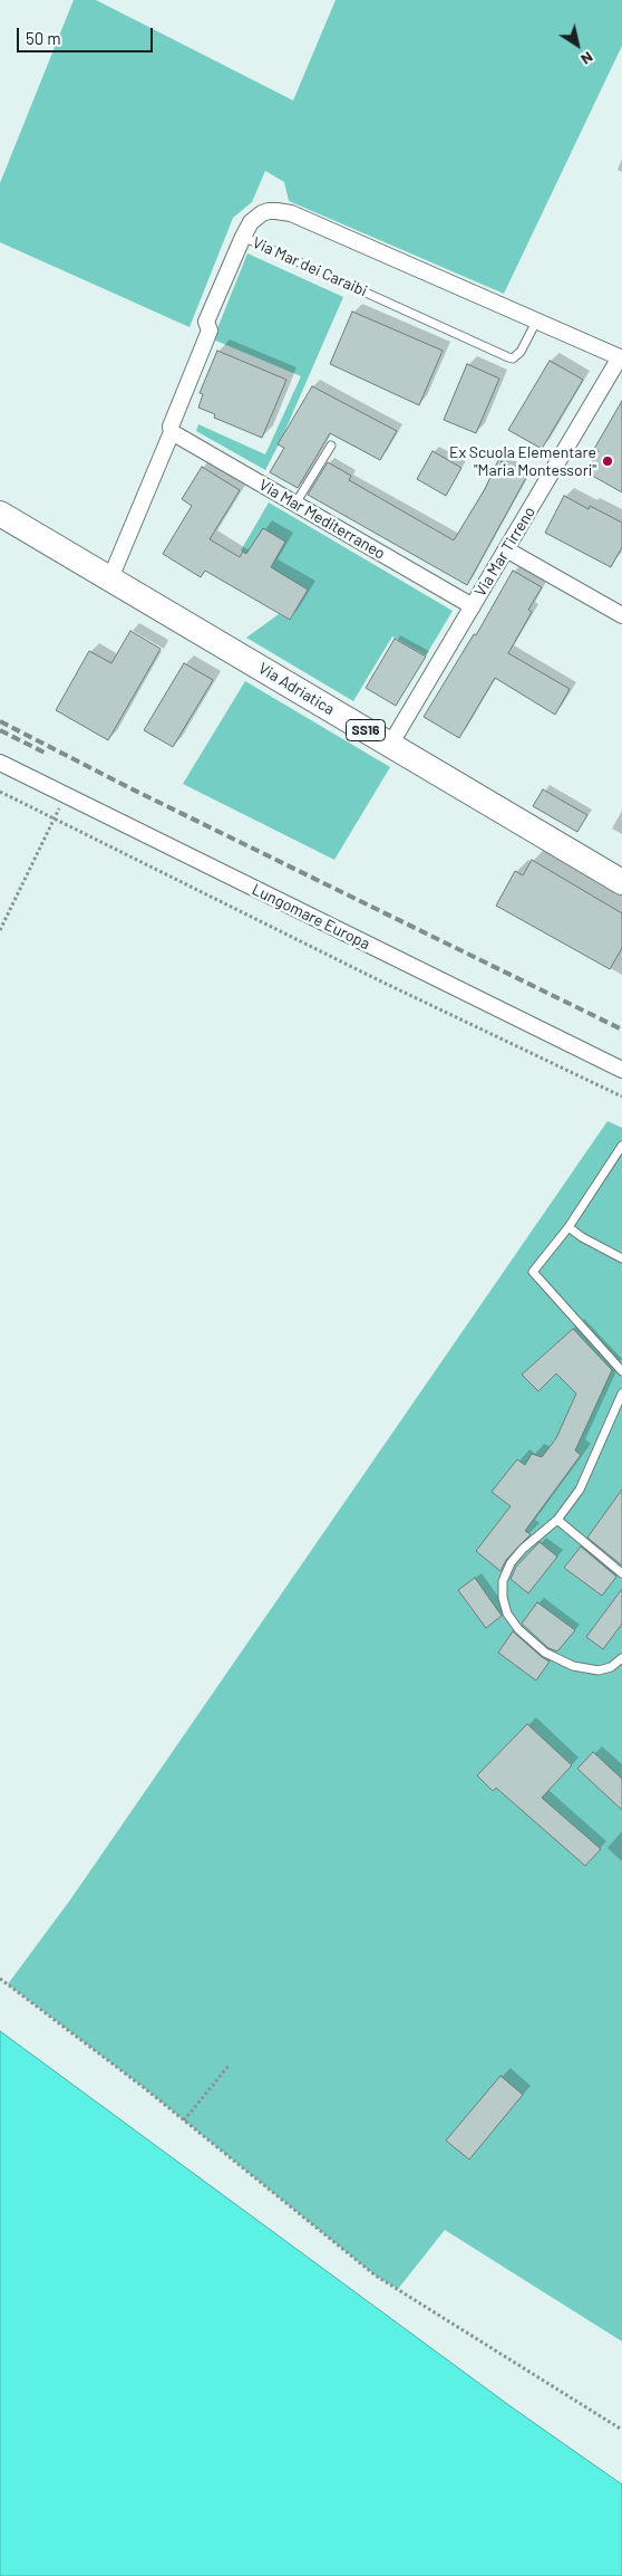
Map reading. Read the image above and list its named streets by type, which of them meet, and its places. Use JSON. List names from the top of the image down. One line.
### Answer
{"streets":{"main road":["Via Adriatica","SS16"],"street":["Via Mar dei Caraibi","Via Mar Mediterraneo","Via Mar Tirreno","Lungomare Europa"]},"crossings":[["Via Mar dei Caraibi","Via Mar Tirreno"],["Via Mar Mediterraneo","Via Mar Tirreno"],["Via Mar Tirreno","Via Adriatica"]],"places":["Ex Scuola Elementare \"Maria Montessori\""],"scale_bar":"50 m","north":"bottom right"}
